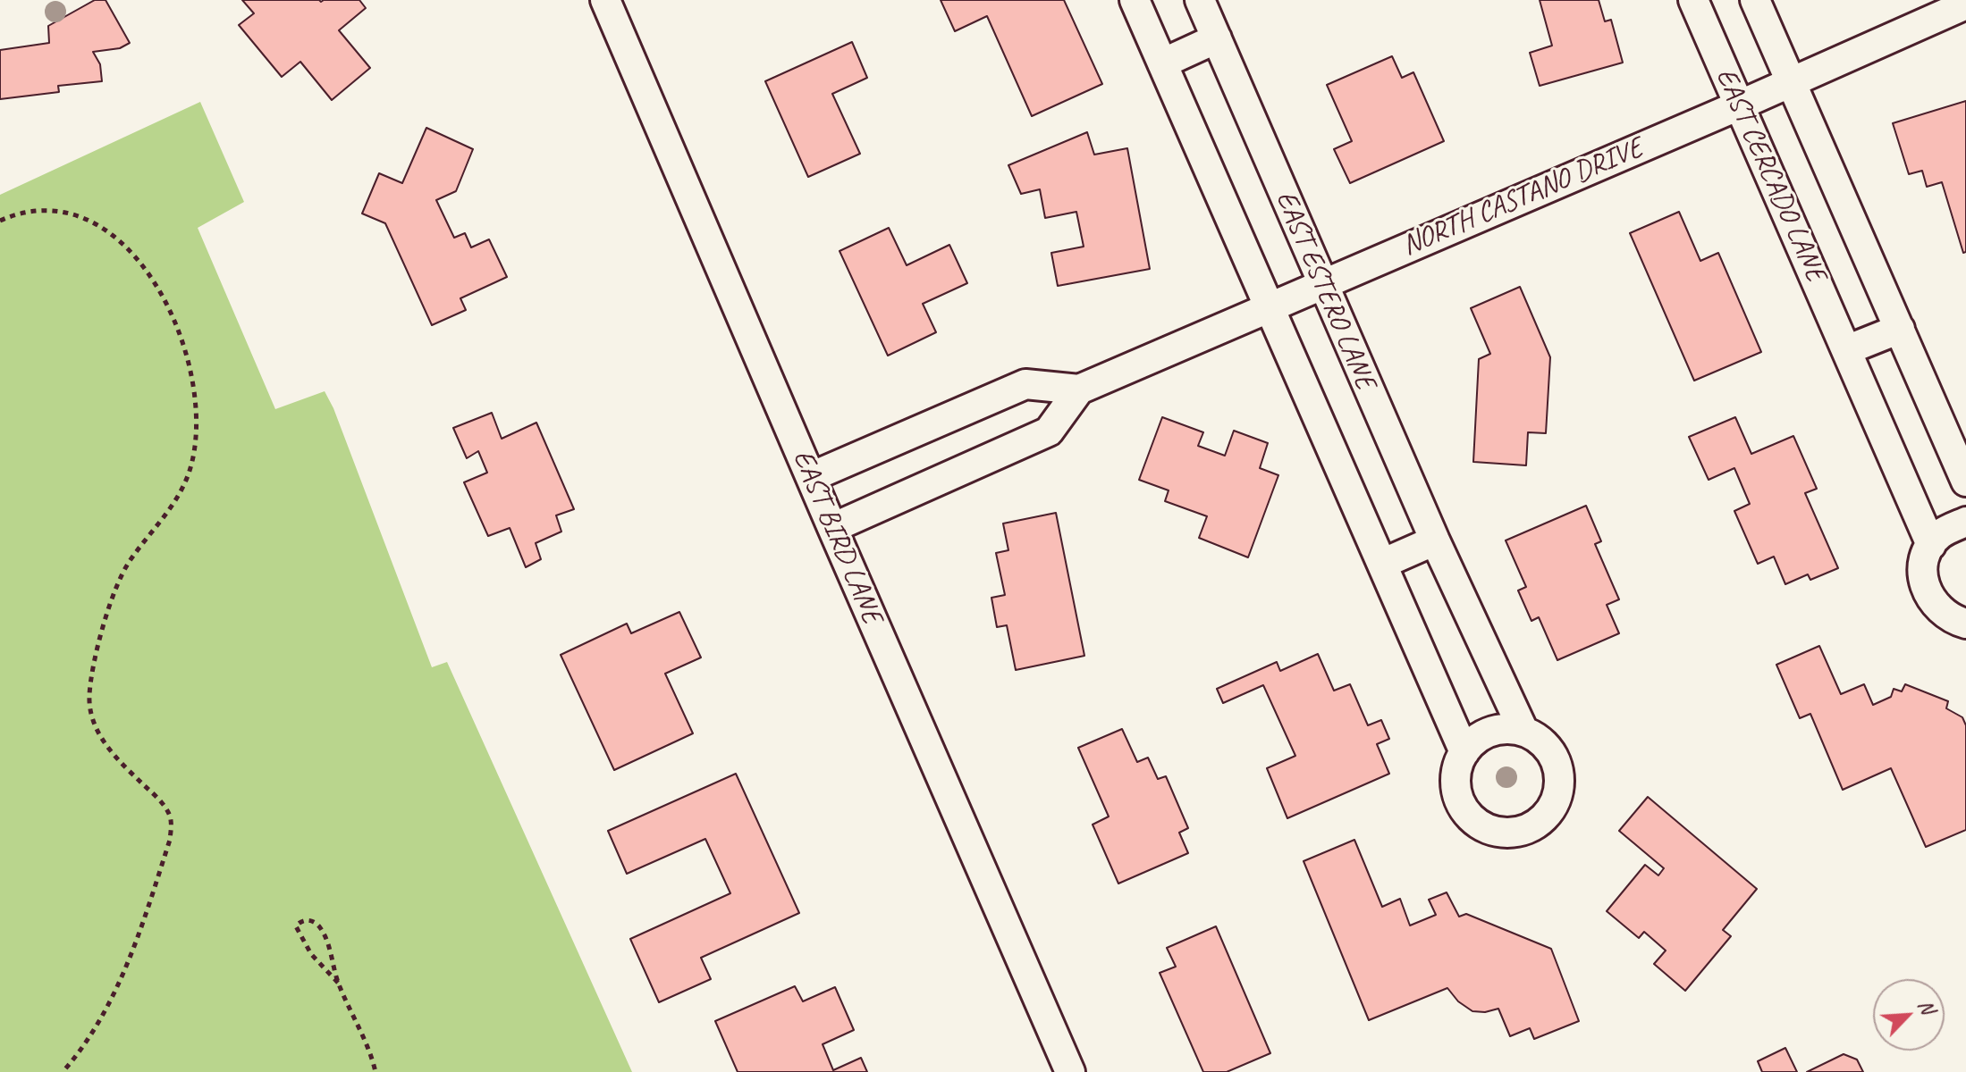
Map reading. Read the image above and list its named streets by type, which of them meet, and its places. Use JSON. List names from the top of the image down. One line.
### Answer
{"streets":{"street":["EAST CERCADO LANE","NORTH CASTANO DRIVE","EAST ESTERO LANE","EAST BIRD LANE"]},"crossings":[["EAST CERCADO LANE","NORTH CASTANO DRIVE"],["NORTH CASTANO DRIVE","EAST ESTERO LANE"],["NORTH CASTANO DRIVE","EAST BIRD LANE"]],"north":"top right"}
